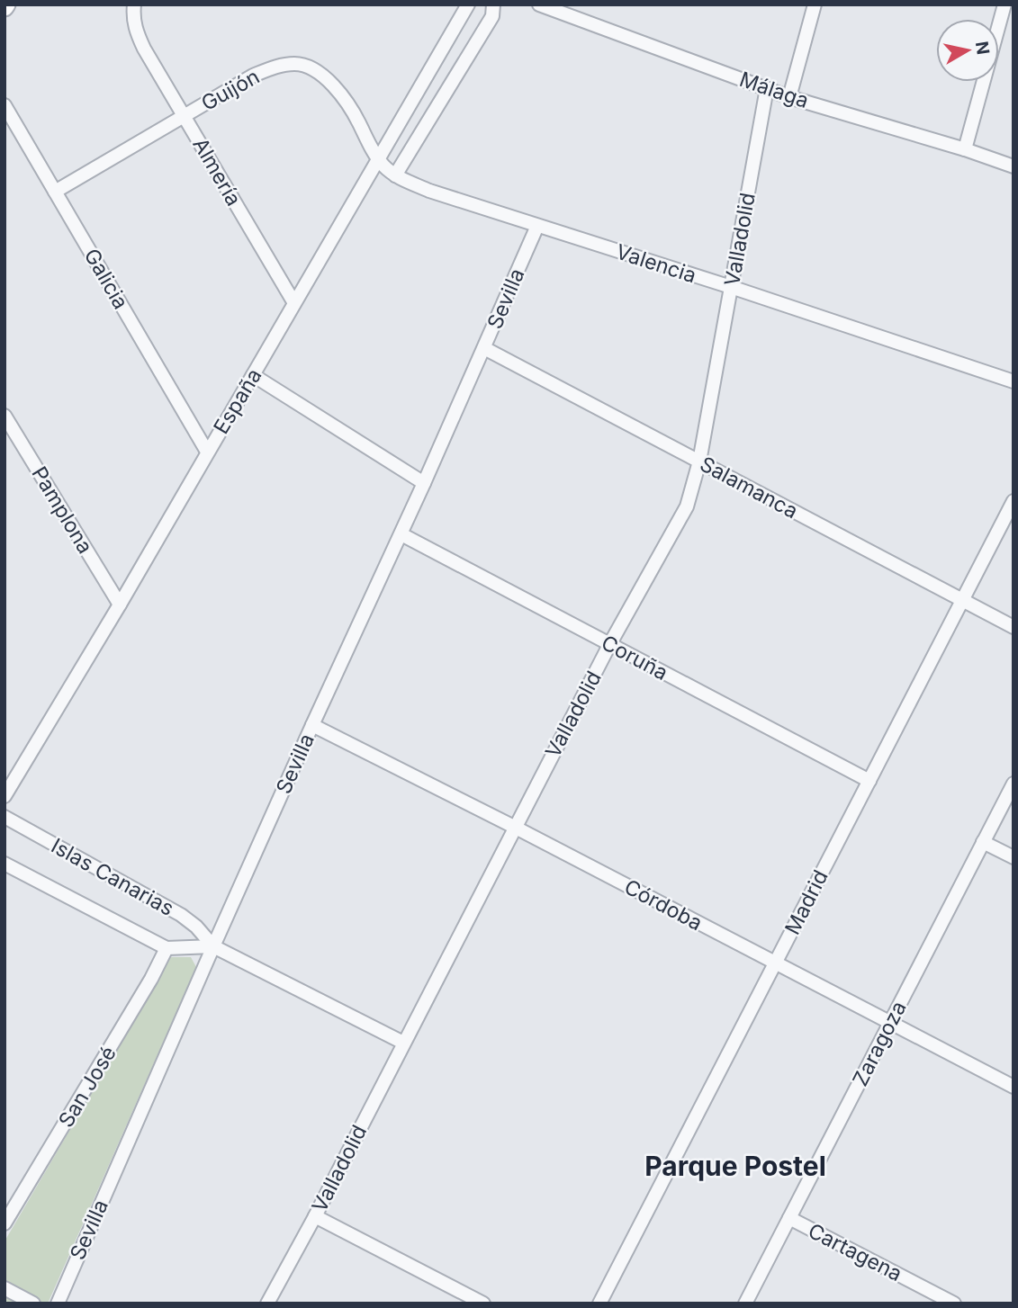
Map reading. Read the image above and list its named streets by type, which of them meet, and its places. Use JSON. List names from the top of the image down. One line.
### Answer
{"streets":{"street":["Guijón","Málaga","Almería","Valladolid","Valencia","Galicia","Sevilla","España","Salamanca","Pamplona","Coruña","Islas Canarias","Madrid","Córdoba","Zaragoza","San José","Cartagena"]},"crossings":[["Guijón","Almería"],["Guijón","Valencia"],["Guijón","Galicia"],["Guijón","España"],["Málaga","Valladolid"],["Almería","España"],["Valladolid","Valencia"],["Valladolid","Salamanca"],["Valladolid","Coruña"],["Valladolid","Islas Canarias"],["Valladolid","Córdoba"],["Valencia","Sevilla"],["Valencia","España"],["Galicia","España"],["Sevilla","Salamanca"],["Sevilla","Coruña"],["Sevilla","Islas Canarias"],["Sevilla","Córdoba"],["España","Pamplona"],["Salamanca","Madrid"],["Coruña","Madrid"],["Islas Canarias","San José"],["Madrid","Córdoba"],["Córdoba","Zaragoza"],["Zaragoza","Cartagena"]],"districts":["Parque Postel"],"north":"right"}
